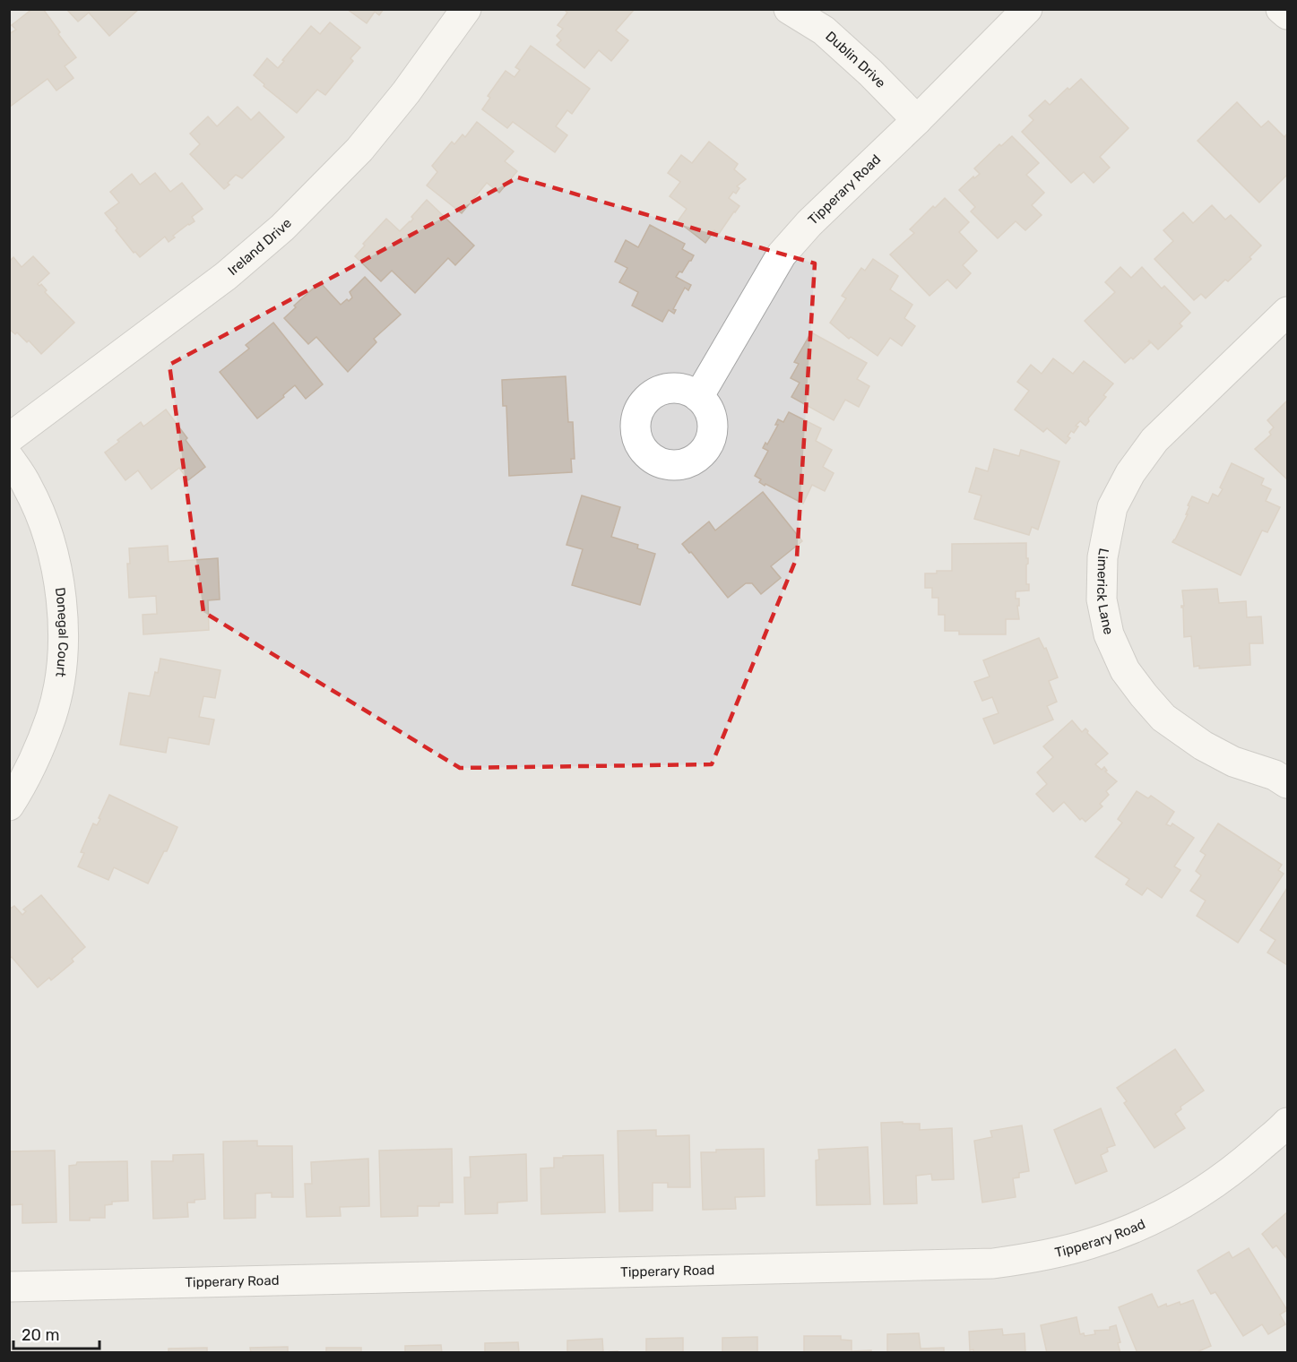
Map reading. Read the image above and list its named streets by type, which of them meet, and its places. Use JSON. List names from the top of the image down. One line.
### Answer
{"streets":{"street":["Dublin Drive","Tipperary Road","Ireland Drive","Limerick Lane","Donegal Court"]},"crossings":[["Dublin Drive","Tipperary Road"]],"scale_bar":"20 m"}
